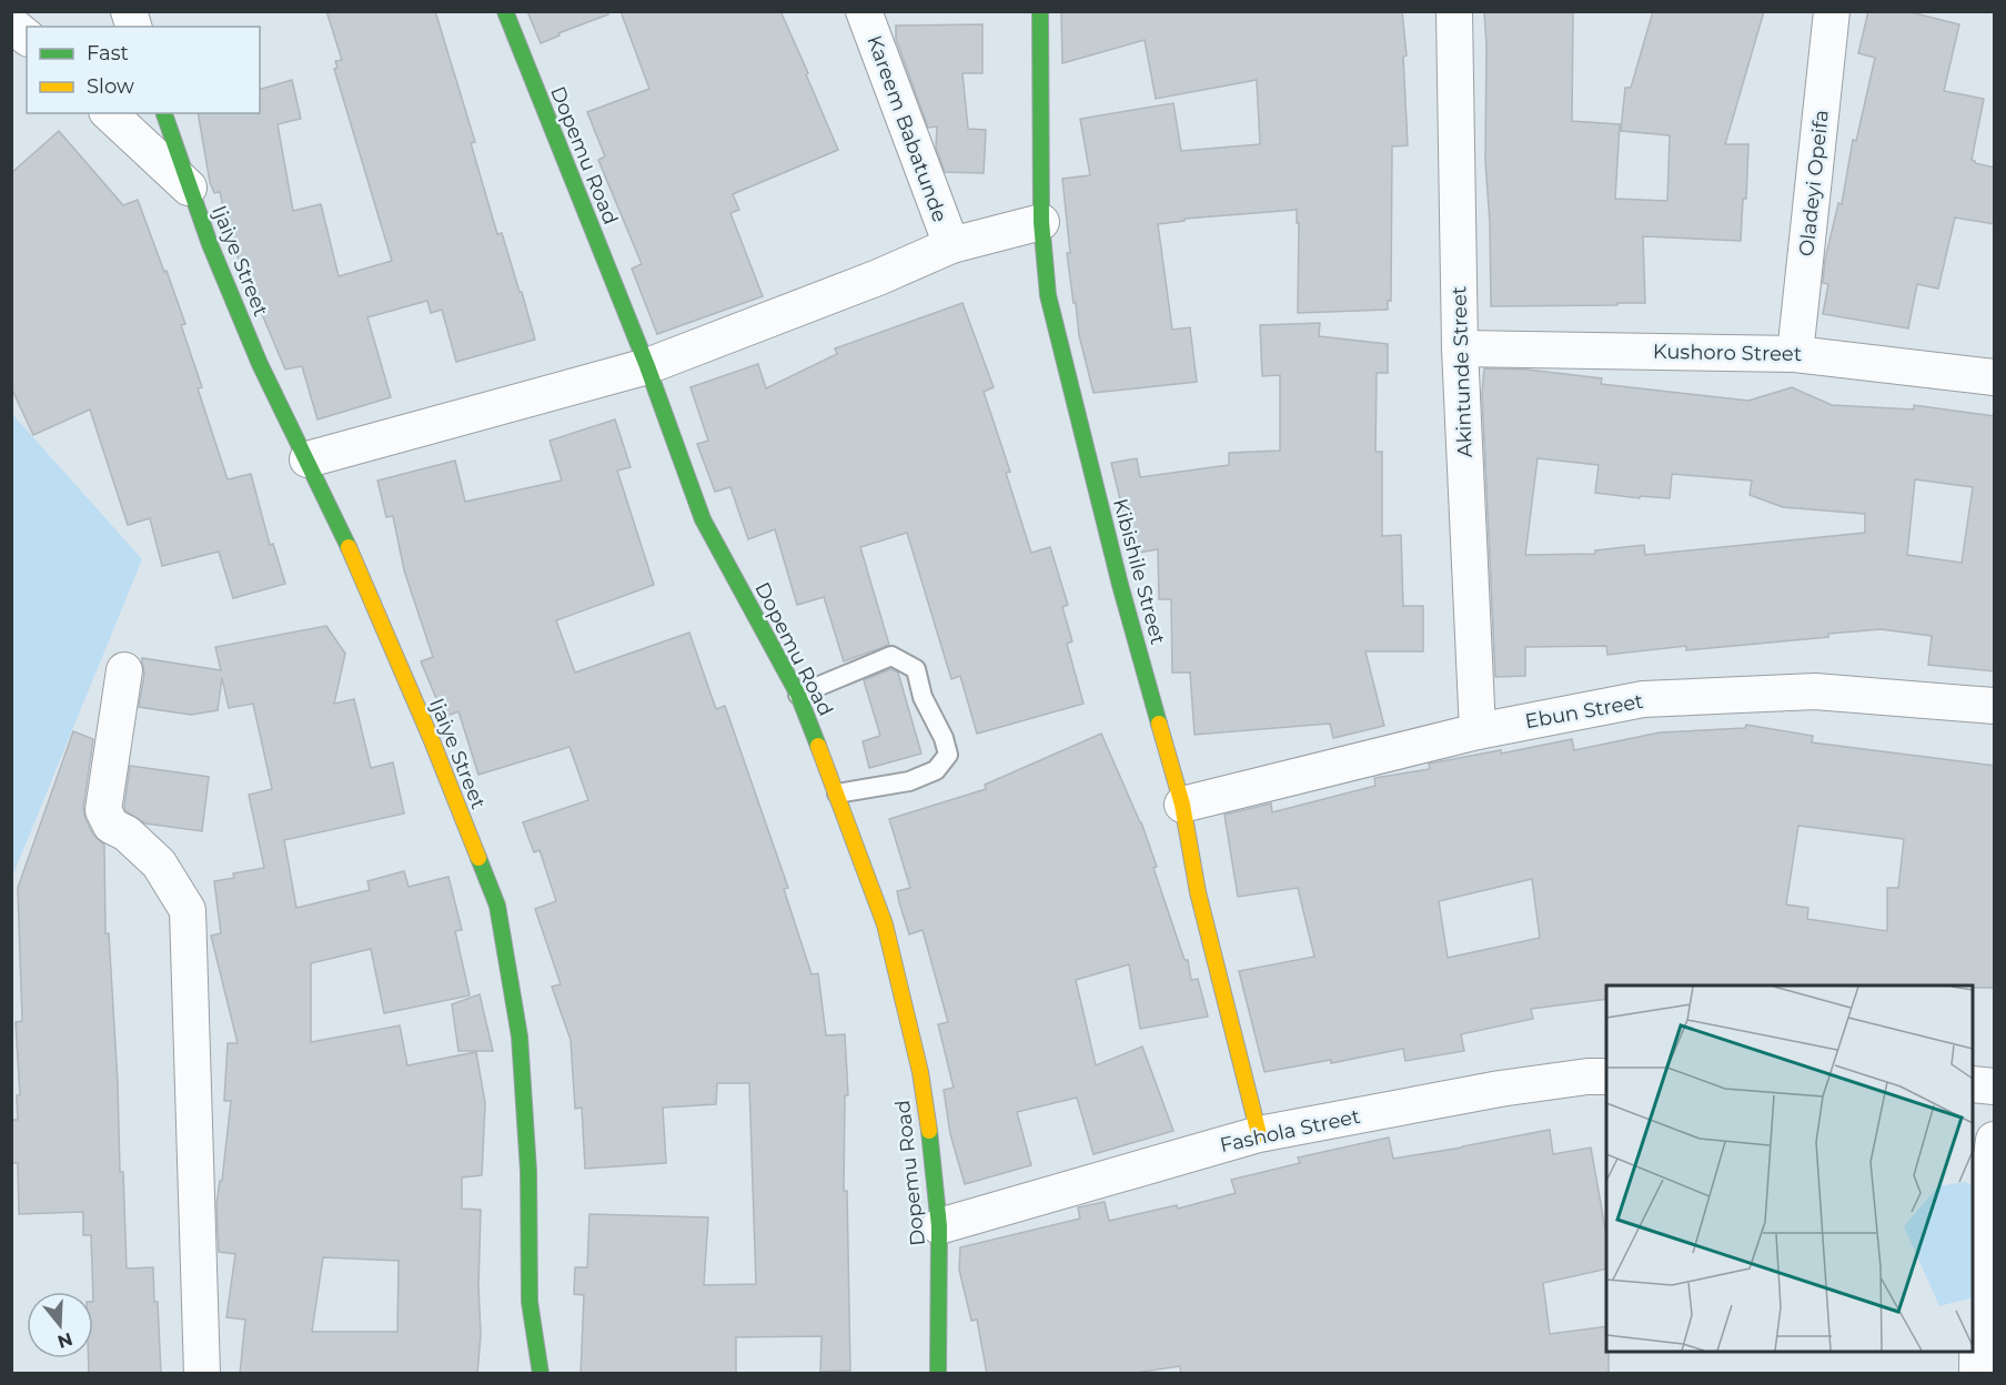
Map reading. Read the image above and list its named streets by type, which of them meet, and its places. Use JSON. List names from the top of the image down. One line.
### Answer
{"streets":{"street":["Kareem Babatunde","Dopemu Road","Oladeyi Opeifa","Ijaiye Street","Kushoro Street","Akintunde Street","Kibishile Street","Ebun Street","Fashola Street"]},"crossings":[["Dopemu Road","Fashola Street"],["Oladeyi Opeifa","Kushoro Street"],["Kushoro Street","Akintunde Street"],["Akintunde Street","Ebun Street"],["Kibishile Street","Ebun Street"],["Kibishile Street","Fashola Street"]],"legend":["Fast","Slow"],"north":"bottom"}
